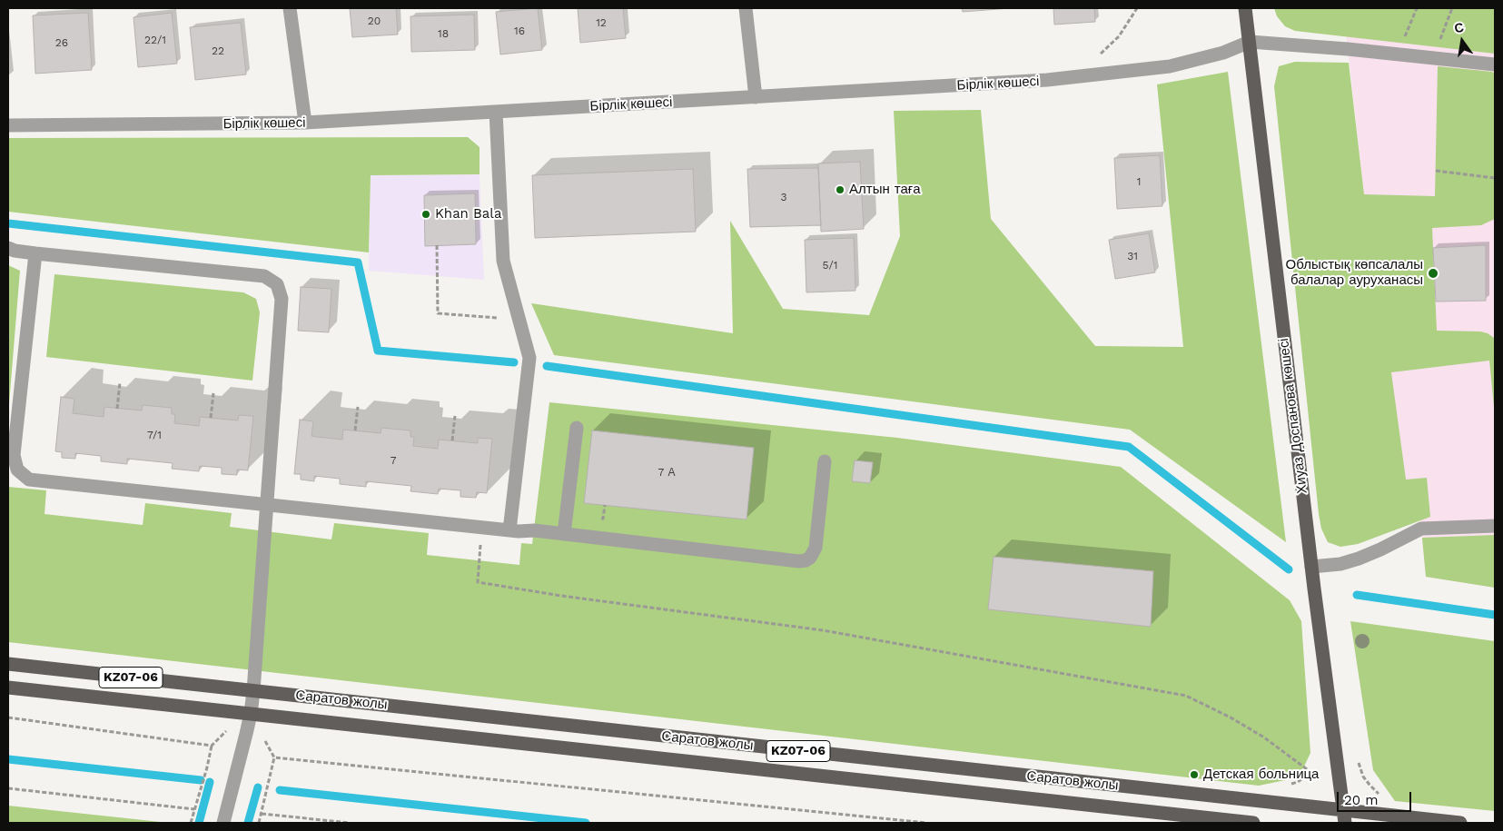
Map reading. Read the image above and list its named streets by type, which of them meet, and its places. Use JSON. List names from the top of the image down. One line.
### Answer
{"streets":{"main road":["Хиуаз Доспанова көшесі","KZ07-06","Саратов жолы"],"street":["Бірлік көшесі"]},"crossings":[["Бірлік көшесі","Хиуаз Доспанова көшесі"],["Хиуаз Доспанова көшесі","Саратов жолы"]],"places":["Алтын таға","Khan Bala","Облыстық көпсалалы балалар ауруханасы","Детская больница"],"house_numbers":["20","12","16","18","22/1","26","22","1","3","31","5/1","7/1","7","7 А"],"scale_bar":"20 m","north":"top"}
